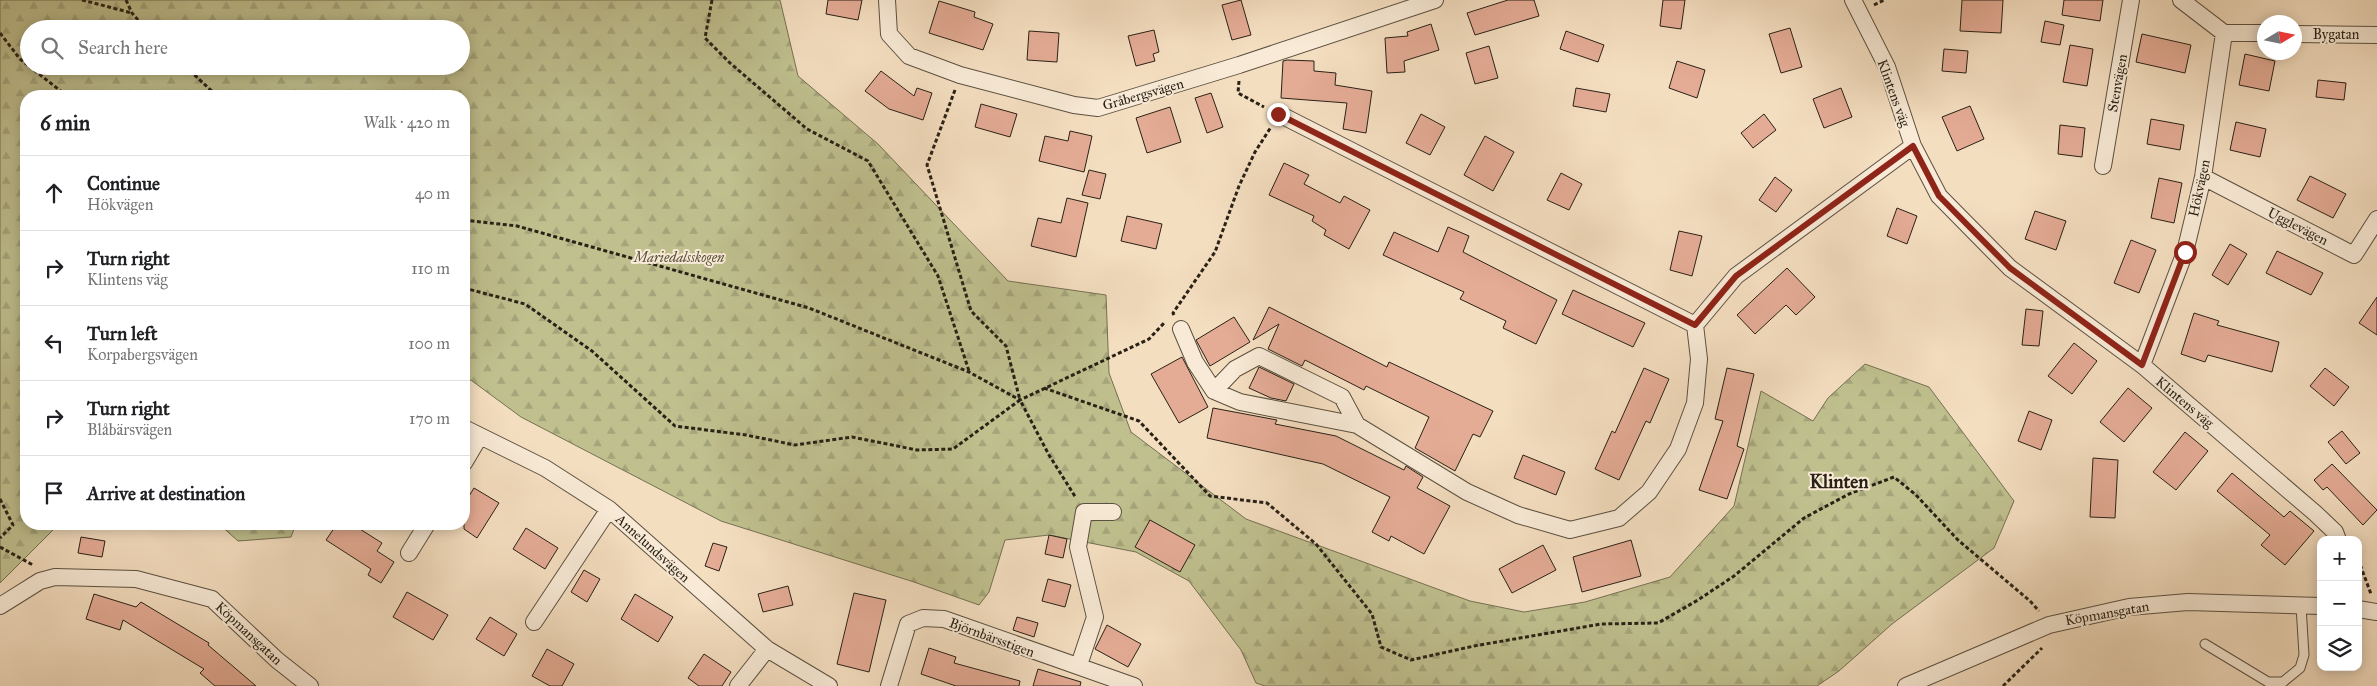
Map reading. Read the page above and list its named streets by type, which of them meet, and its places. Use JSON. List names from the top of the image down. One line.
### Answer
{"streets":{"street":["Bygatan","Stenvägen","Klintens väg","Gråbergsvägen","Hökvägen","Ugglevägen","Annelundsvägen","Köpmansgatan","Björnbärsstigen"]},"crossings":[["Klintens väg","Hökvägen"],["Hökvägen","Ugglevägen"]],"districts":["Klinten"],"parks":["Mariedalsskogen"],"north":"right","page":{"search":"Search here","heading":["6 min","Walk · 420 m"],"list":[["Continue","Hökvägen","40 m"],["Turn right","Klintens väg","110 m"],["Turn left","Korpabergsvägen","100 m"],["Turn right","Blåbärsvägen","170 m"],"Arrive at destination"],"map_buttons":["+","−"]}}
